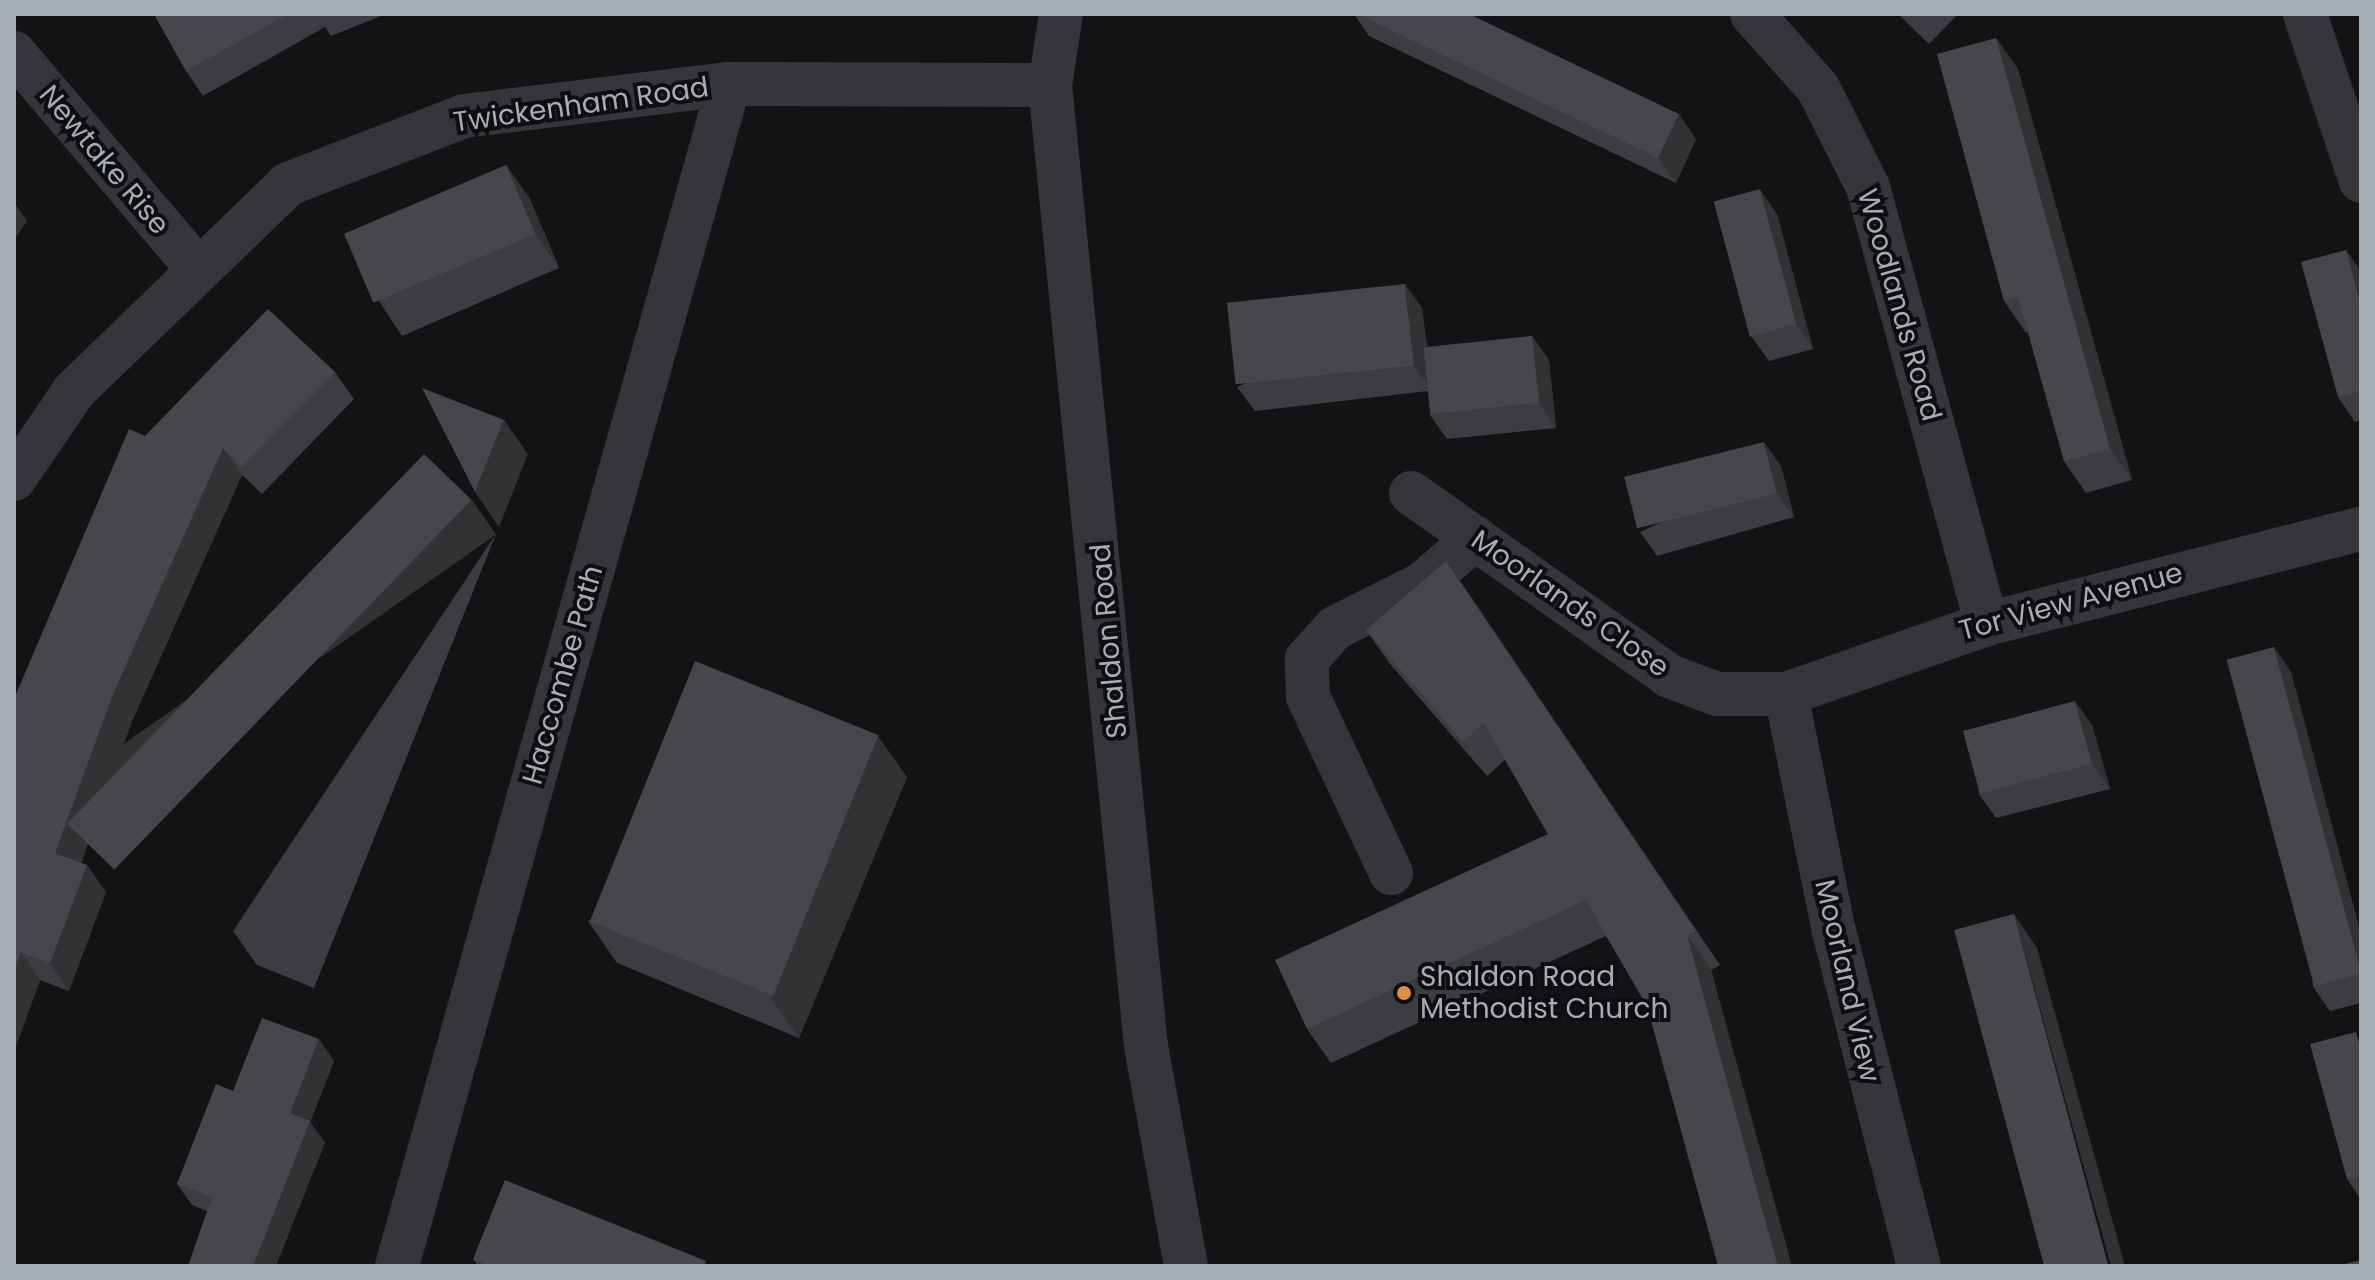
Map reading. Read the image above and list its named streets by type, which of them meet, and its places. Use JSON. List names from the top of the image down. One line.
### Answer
{"streets":{"street":["Twickenham Road","Newtake Rise","Woodlands Road","Tor View Avenue","Moorlands Close","Shaldon Road","Haccombe Path","Moorland View"]},"crossings":[["Twickenham Road","Newtake Rise"],["Twickenham Road","Shaldon Road"],["Twickenham Road","Haccombe Path"],["Woodlands Road","Tor View Avenue"],["Tor View Avenue","Moorlands Close"],["Tor View Avenue","Moorland View"],["Moorlands Close","Moorland View"]],"places":["Shaldon Road Methodist Church"]}
